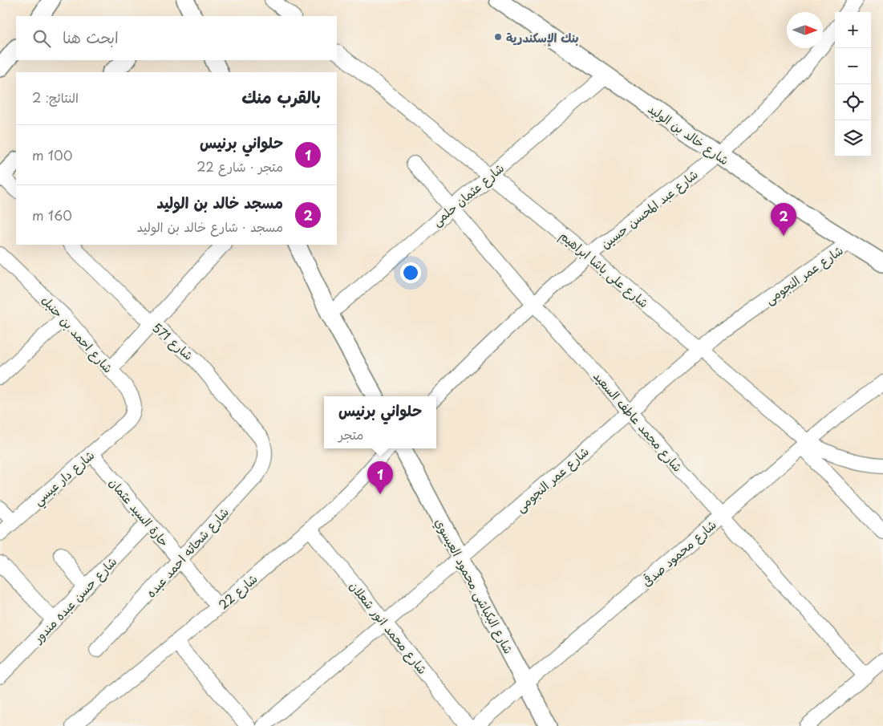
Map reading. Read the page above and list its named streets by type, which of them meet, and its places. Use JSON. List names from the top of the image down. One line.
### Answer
{"streets":{"street":["شارع خالد بن الوليد","شارع عثمان حلمى","شارع عبد المحسن حسين","شارع على باشا ابراهيم","شارع عمر النجومى","شارع احمد بن حنبل","شارع 571","شارع محمد عاطف السعيد","شارع دار عيسي","حارة السيد عثمان","شارع شحاته احمد عبده","شارع محمود صدقى","شارع البكباشى محمود العيسوي","شارع 22","شارع حسن عبده مندور","شارع محمد انور شعلان"]},"crossings":[["شارع خالد بن الوليد","شارع عثمان حلمى"],["شارع خالد بن الوليد","شارع عبد المحسن حسين"],["شارع خالد بن الوليد","شارع عمر النجومى"],["شارع عثمان حلمى","شارع على باشا ابراهيم"],["شارع عثمان حلمى","شارع محمد عاطف السعيد"],["شارع عبد المحسن حسين","شارع على باشا ابراهيم"],["شارع عبد المحسن حسين","شارع محمد عاطف السعيد"],["شارع على باشا ابراهيم","شارع عمر النجومى"],["شارع على باشا ابراهيم","شارع محمود صدقى"],["شارع عمر النجومى","شارع محمد عاطف السعيد"],["شارع عمر النجومى","شارع البكباشى محمود العيسوي"],["شارع عمر النجومى","شارع محمد انور شعلان"],["شارع احمد بن حنبل","شارع دار عيسي"],["شارع 571","شارع شحاته احمد عبده"],["شارع محمد عاطف السعيد","شارع محمود صدقى"],["شارع دار عيسي","حارة السيد عثمان"],["حارة السيد عثمان","شارع شحاته احمد عبده"],["حارة السيد عثمان","شارع 22"],["حارة السيد عثمان","شارع حسن عبده مندور"],["شارع محمود صدقى","شارع البكباشى محمود العيسوي"],["شارع 22","شارع محمد انور شعلان"]],"places":["بنك الإسكندرية"],"north":"right","page":{"map_buttons":["+","−"],"search":"ابحث هنا","heading":["بالقرب منك","النتائج: 2"],"list":[{"mark":"1","name":"حلواني برنيس","note":"متجر · شارع 22","value":"100 m"},{"mark":"2","name":"مسجد خالد بن الوليد","note":"مسجد · شارع خالد بن الوليد","value":"160 m"}],"pins":["2","1"],"popup":["حلواني برنيس","متجر"]}}
